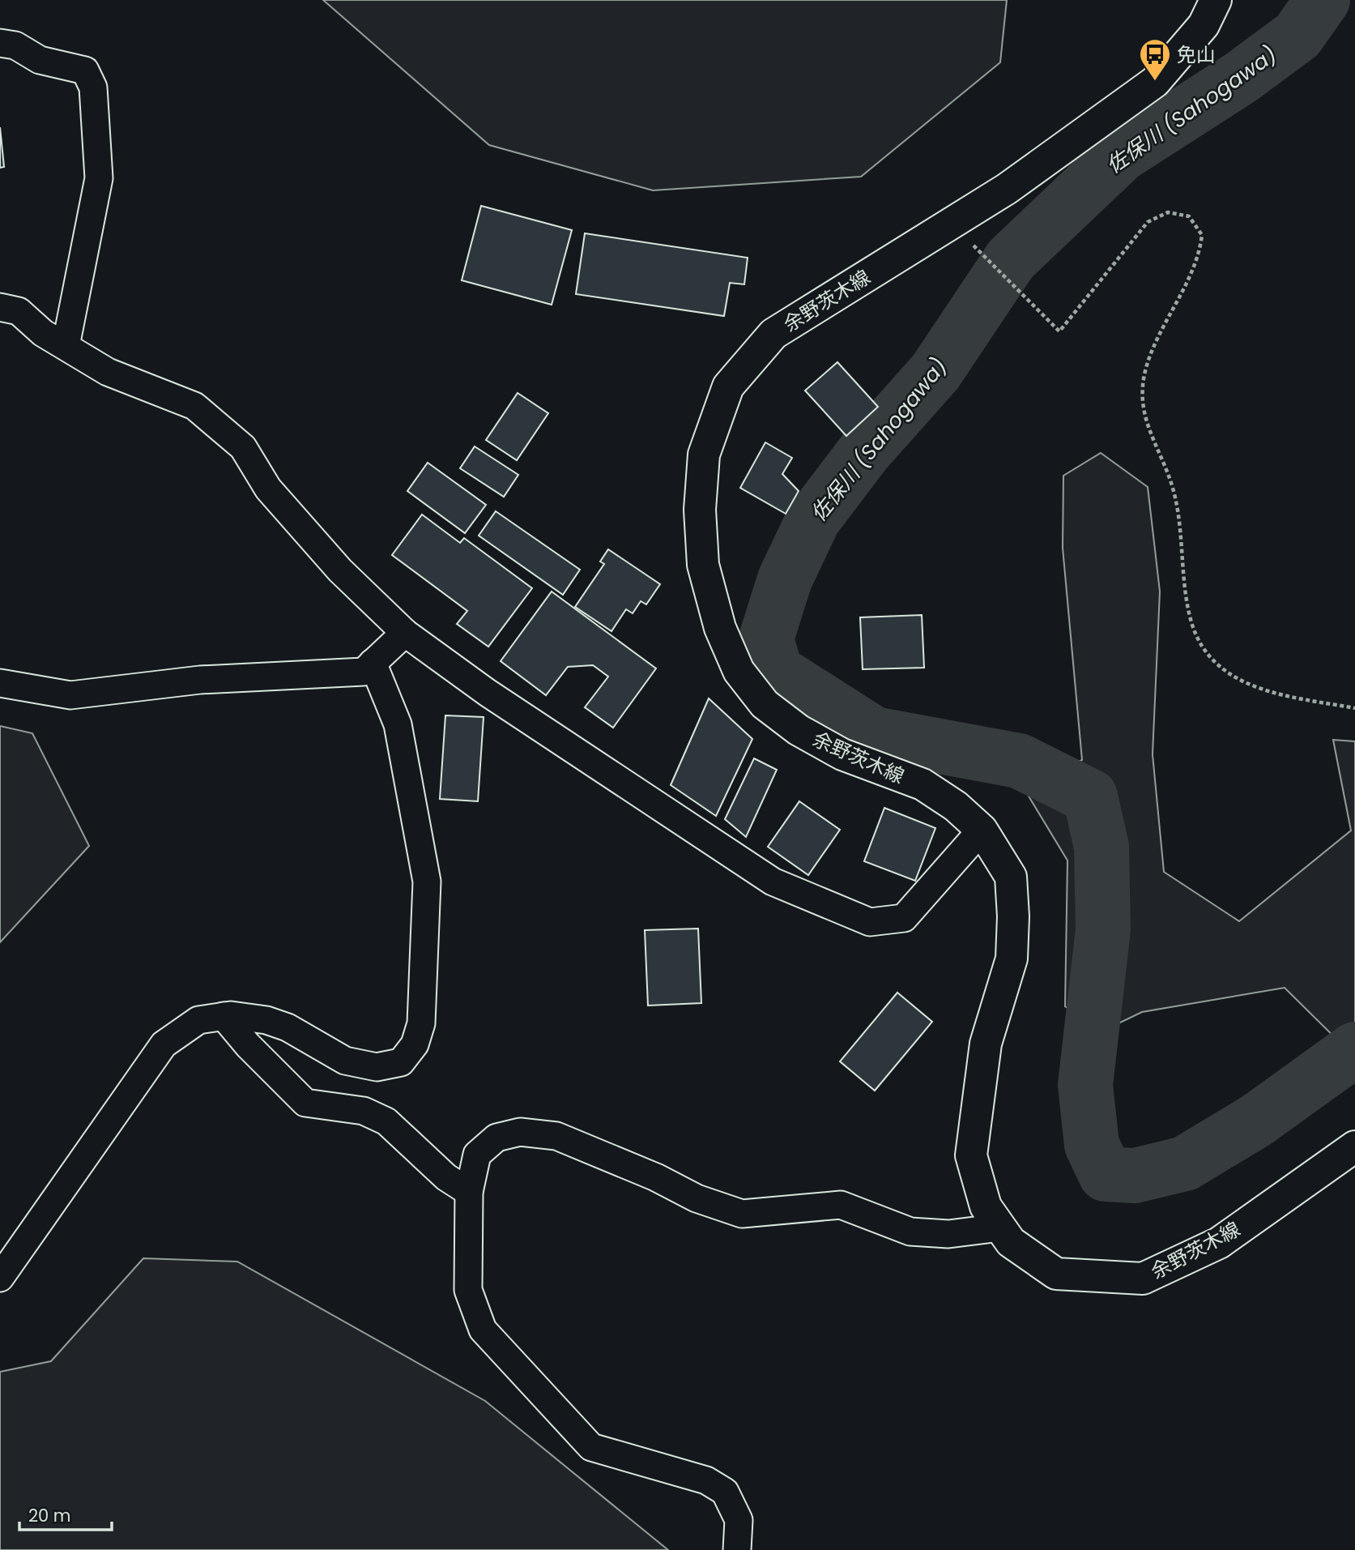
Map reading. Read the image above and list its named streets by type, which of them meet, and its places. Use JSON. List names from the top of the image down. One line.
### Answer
{"streets":{"main road":["余野茨木線"]},"water":["佐保川 (Sahogawa)"],"places":{"bus stop":["免山"]},"scale_bar":"20 m"}
